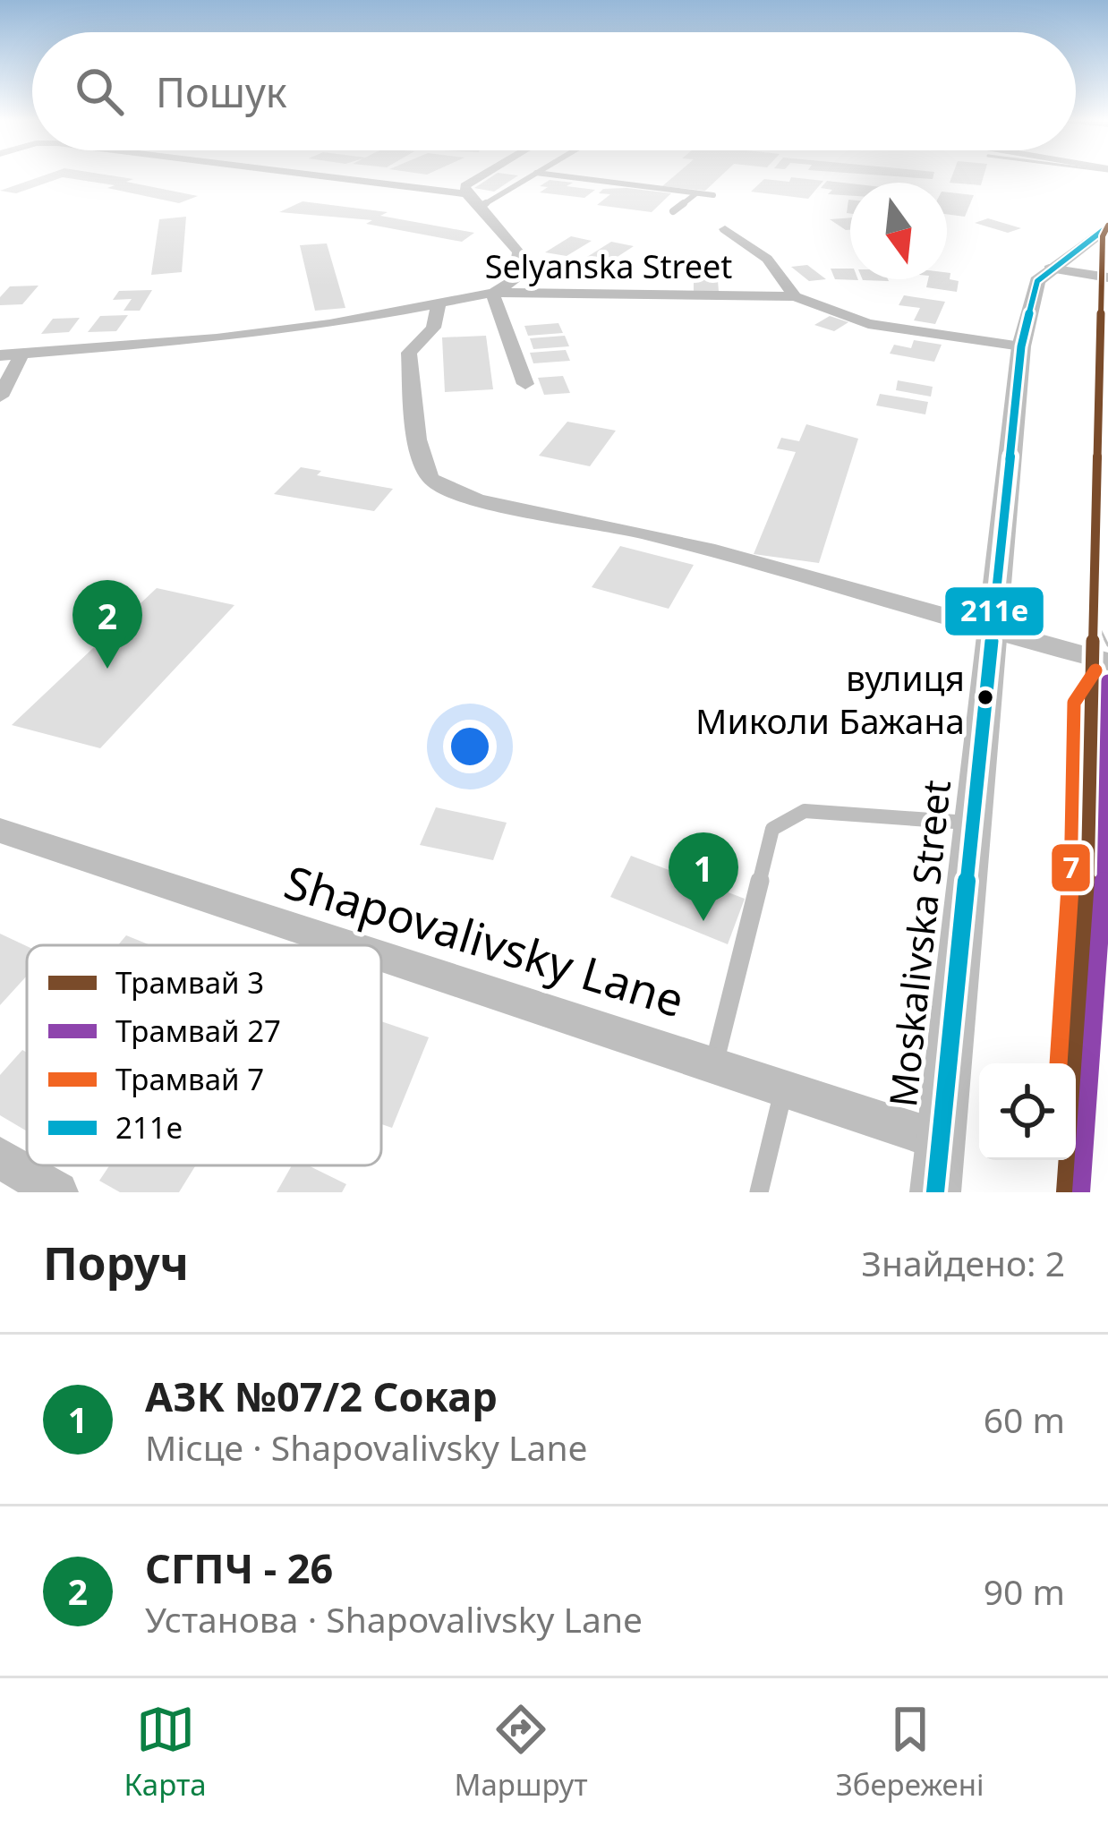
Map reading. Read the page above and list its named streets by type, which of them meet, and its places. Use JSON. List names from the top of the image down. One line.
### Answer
{"streets":{"street":["Selyanska Street","Shapovalivsky Lane","Moskalivska Street"]},"crossings":[["Selyanska Street","Moskalivska Street"],["Shapovalivsky Lane","Moskalivska Street"]],"places":["вулиця Миколи Бажана"],"lines":["tram line 3","transit line 211е","tram line 7","tram line 27"],"legend":["Трамвай 3","Трамвай 27","Трамвай 7","211е"],"north":"bottom","page":{"search":"Пошук","pins":["2","1"],"heading":["Поруч","Знайдено: 2"],"list":[{"mark":"1","name":"АЗК №07/2 Сокар","note":"Місце · Shapovalivsky Lane","value":"60 m"},{"mark":"2","name":"СГПЧ - 26","note":"Установа · Shapovalivsky Lane","value":"90 m"}],"nav":["Карта","Маршрут","Збережені"]}}
